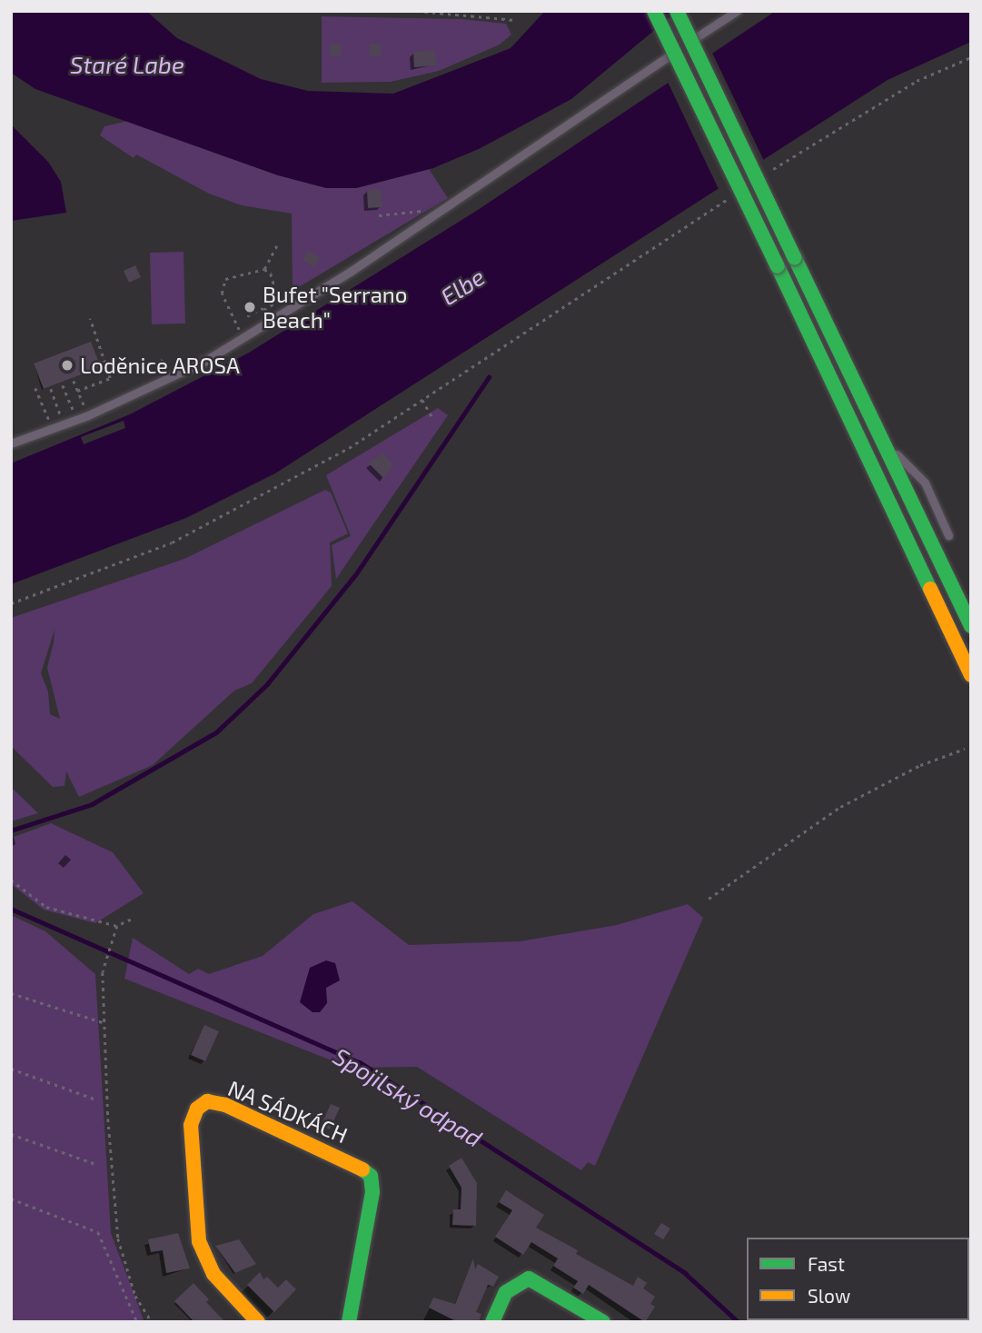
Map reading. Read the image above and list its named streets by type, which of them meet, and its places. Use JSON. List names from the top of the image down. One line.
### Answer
{"streets":{"main road":["NA SÁDKÁCH"]},"water":["Staré Labe","Elbe","Spojilský odpad"],"places":["Bufet \"Serrano Beach\"","Loděnice AROSA"],"legend":["Fast","Slow"]}
